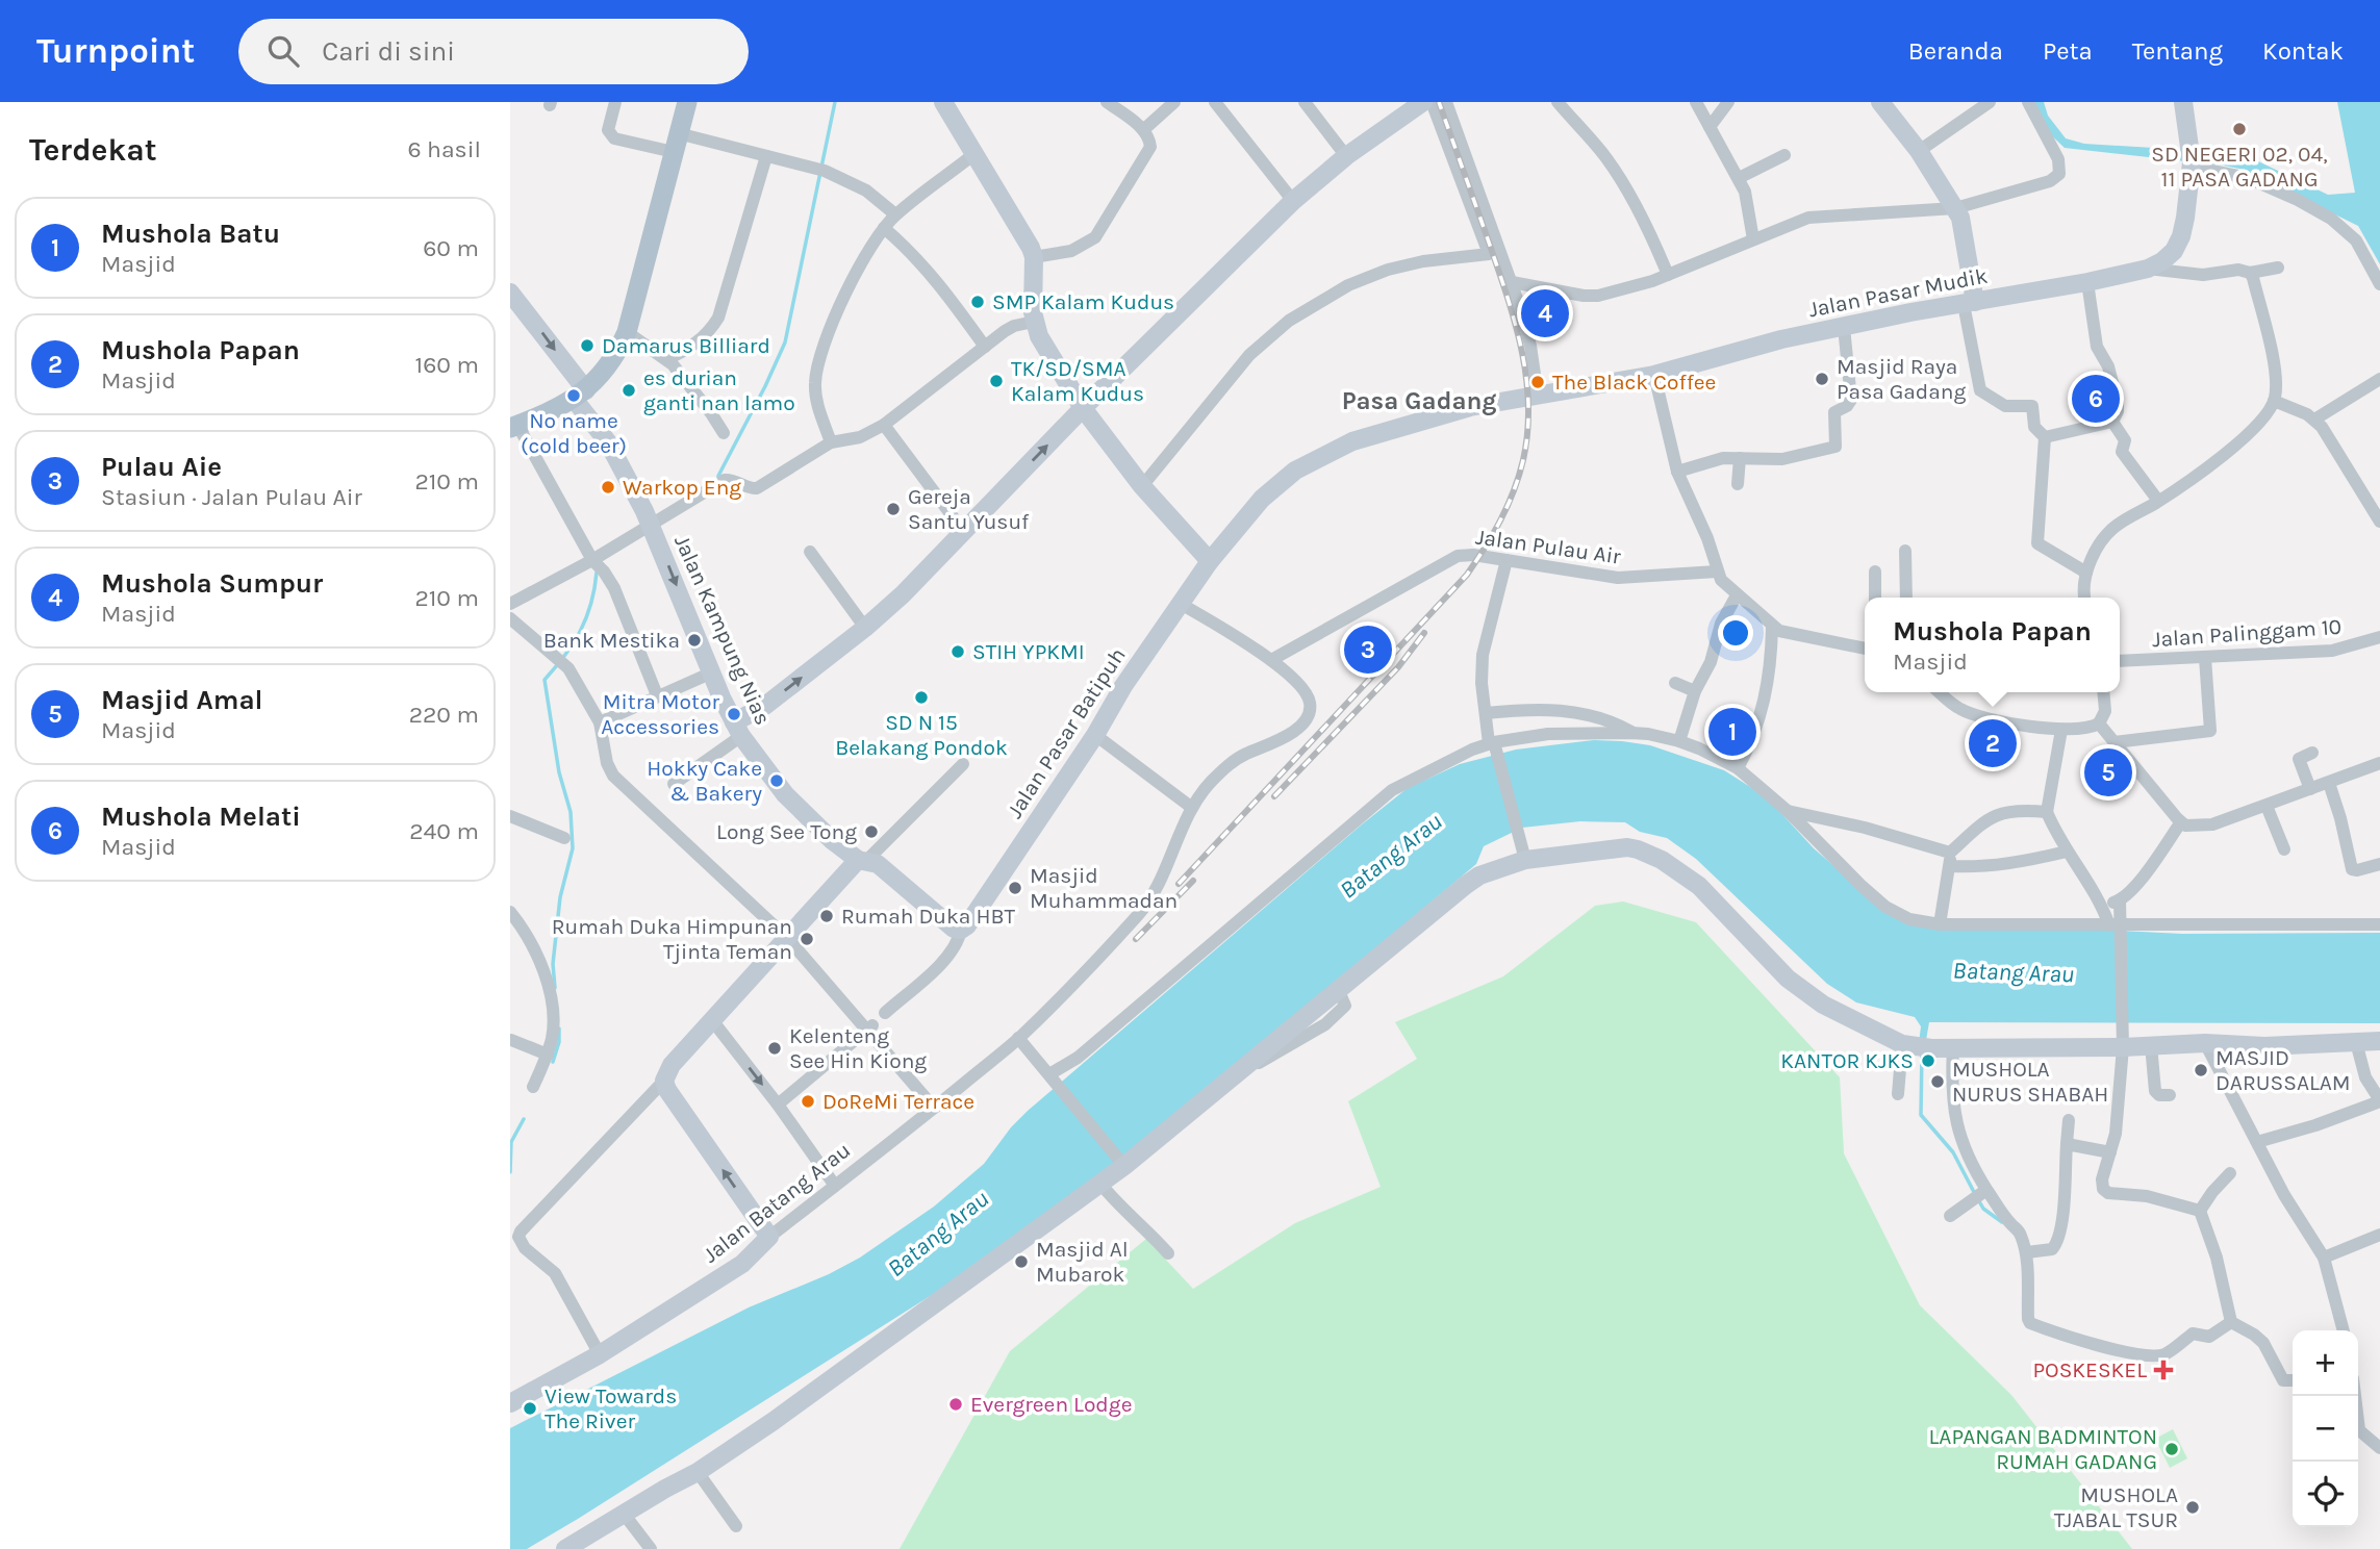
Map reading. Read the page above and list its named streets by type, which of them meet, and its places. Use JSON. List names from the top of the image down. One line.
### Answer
{"streets":{"main road":["Jalan Pasar Mudik","Jalan Kampung Nias","Jalan Pasar Batipuh","Jalan Batang Arau"],"street":["Jalan Pulau Air","Jalan Palinggam 10"]},"crossings":[["Jalan Pasar Mudik","Jalan Pasar Batipuh"],["Jalan Pulau Air","Jalan Batang Arau"],["Jalan Kampung Nias","Jalan Pasar Batipuh"],["Jalan Pasar Batipuh","Jalan Batang Arau"]],"one_way":["Jalan Kampung Nias"],"districts":["Pasa Gadang"],"water":["Batang Arau"],"places":{"other":["SD NEGERI 02, 04, 11 PASA GADANG","SMP Kalam Kudus","Damarus Billiard","Masjid Raya Pasa Gadang","TK/SD/SMA Kalam Kudus","The Black Coffee","es durian ganti nan lamo","No name (cold beer)","Warkop Eng","Gereja Santu Yusuf","Bank Mestika","STIH YPKMI","SD N 15 Belakang Pondok","Mitra Motor Accessories","Hokky Cake & Bakery","Long See Tong","Masjid Muhammadan","Rumah Duka HBT","Rumah Duka Himpunan Tjinta Teman","Kelenteng See Hin Kiong","KANTOR KJKS","MASJID DARUSSALAM","MUSHOLA NURUS SHABAH","DoReMi Terrace","Masjid Al Mubarok","Evergreen Lodge","View Towards The River","LAPANGAN BADMINTON RUMAH GADANG","MUSHOLA TJABAL TSUR"],"health":["POSKESKEL"]},"page":{"header":"Turnpoint","search":"Cari di sini","nav":["Beranda","Peta","Tentang","Kontak"],"heading":["Terdekat","6 hasil"],"list":[{"mark":"1","name":"Mushola Batu","note":"Masjid","value":"60 m"},{"mark":"2","name":"Mushola Papan","note":"Masjid","value":"160 m"},{"mark":"3","name":"Pulau Aie","note":"Stasiun · Jalan Pulau Air","value":"210 m"},{"mark":"4","name":"Mushola Sumpur","note":"Masjid","value":"210 m"},{"mark":"5","name":"Masjid Amal","note":"Masjid","value":"220 m"},{"mark":"6","name":"Mushola Melati","note":"Masjid","value":"240 m"}],"pins":["4","6","3","1","2","5"],"popup":["Mushola Papan","Masjid"],"map_buttons":["+","−"]}}
